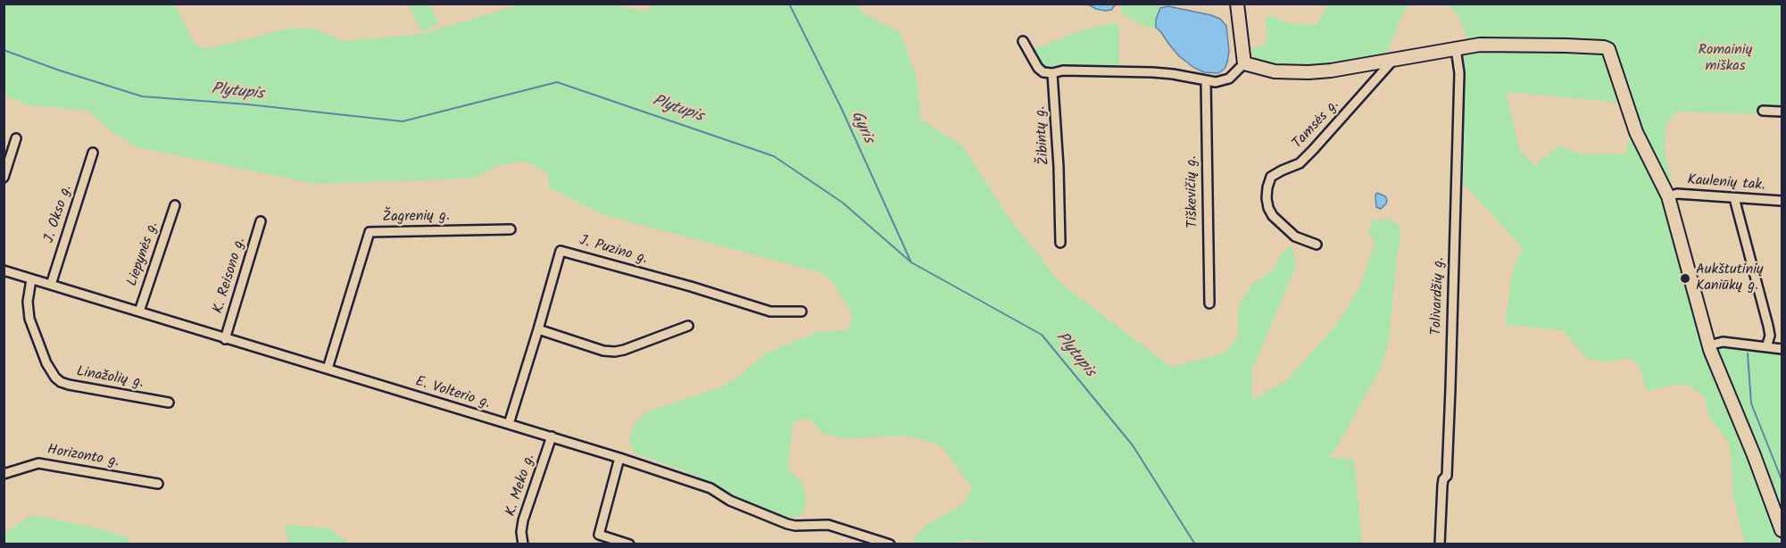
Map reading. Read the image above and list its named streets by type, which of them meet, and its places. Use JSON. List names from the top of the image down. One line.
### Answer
{"streets":{"street":["Tamsės g.","Žibintų g.","Kaulenių tak.","Tiškevičių g.","J. Okso g.","Žagrenių g.","J. Puzino g.","Liepynės g.","K. Reisono g.","Tolivardžių g.","Linažolių g.","E. Volterio g.","Horizonto g.","K. Meko g."]},"crossings":[["J. Okso g.","E. Volterio g."],["Žagrenių g.","E. Volterio g."],["J. Puzino g.","E. Volterio g."],["Liepynės g.","E. Volterio g."],["K. Reisono g.","E. Volterio g."],["Linažolių g.","E. Volterio g."],["E. Volterio g.","K. Meko g."]],"water":["Plytupis","Gyris"],"parks":["Romainių miškas"],"places":["Aukštutinių Kaniūkų g."]}
